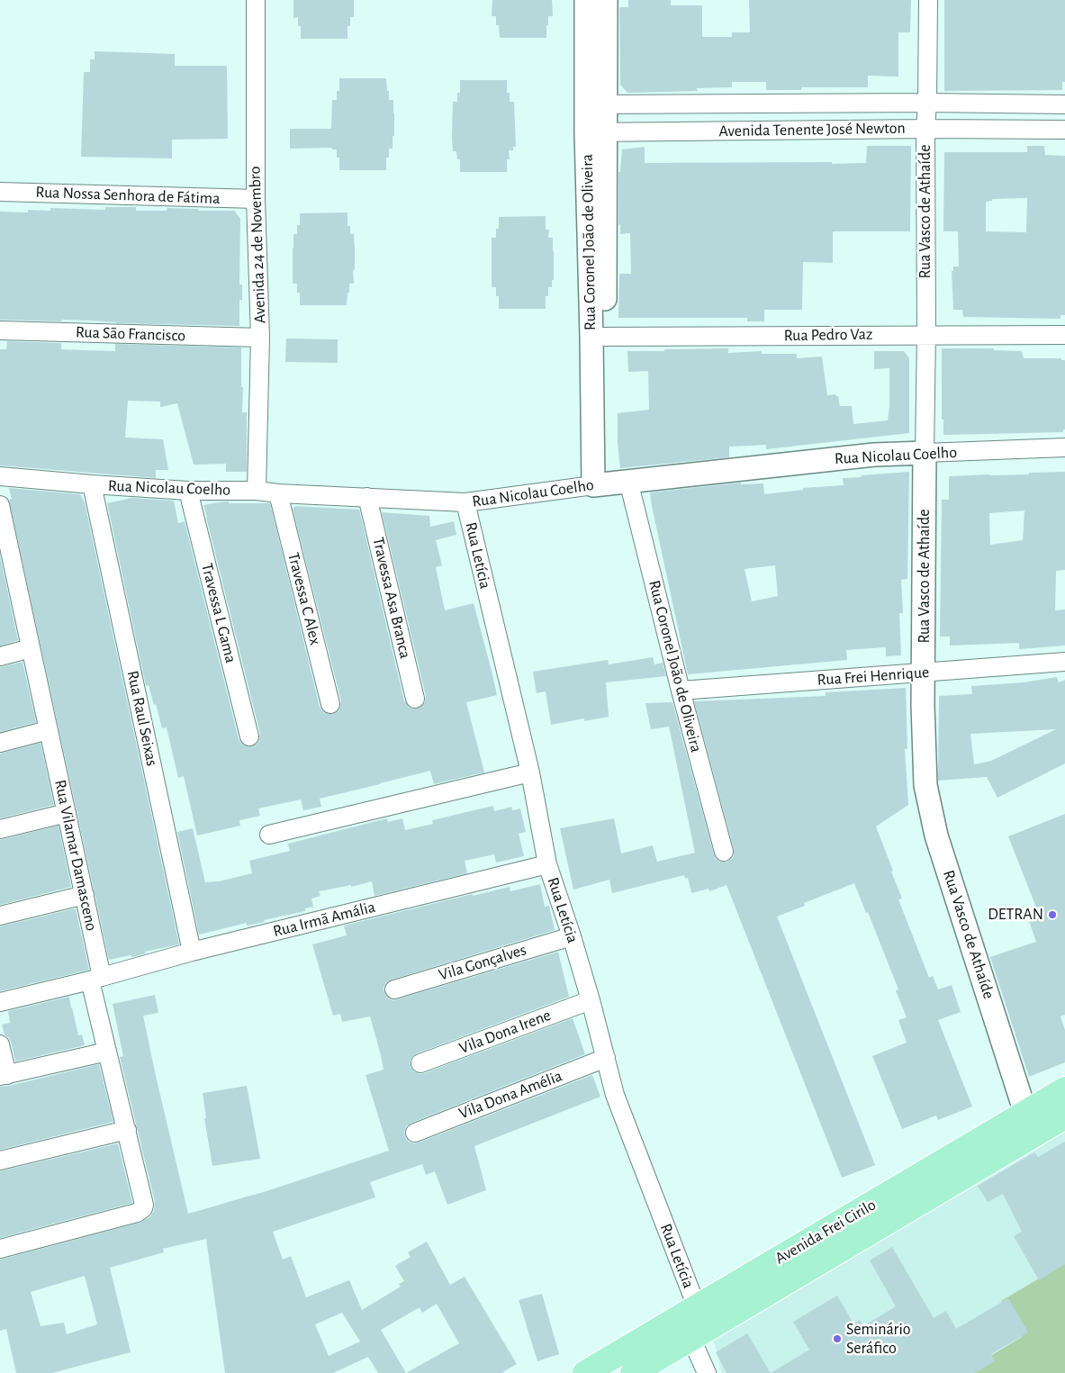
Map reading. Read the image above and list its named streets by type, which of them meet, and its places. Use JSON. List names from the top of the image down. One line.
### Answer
{"streets":{"main road":["Avenida Frei Cirilo"],"street":["Avenida Tenente José Newton","Rua Nossa Senhora de Fátima","Rua Vasco de Athaíde","Rua Coronel João de Oliveira","Avenida 24 de Novembro","Rua São Francisco","Rua Pedro Vaz","Rua Nicolau Coelho","Rua Letícia","Travessa Asa Branca","Travessa C Alex","Travessa L Gama","Rua Frei Henrique","Rua Raul Seixas","Rua Vilamar Damasceno","Rua Irmã Amália","Vila Gonçalves","Vila Dona Irene","Vila Dona Amélia"]},"crossings":[["Avenida Tenente José Newton","Rua Vasco de Athaíde"],["Avenida Tenente José Newton","Rua Coronel João de Oliveira"],["Rua Nossa Senhora de Fátima","Avenida 24 de Novembro"],["Rua Vasco de Athaíde","Rua Pedro Vaz"],["Rua Vasco de Athaíde","Rua Nicolau Coelho"],["Rua Vasco de Athaíde","Rua Frei Henrique"],["Rua Vasco de Athaíde","Avenida Frei Cirilo"],["Rua Coronel João de Oliveira","Rua Pedro Vaz"],["Rua Coronel João de Oliveira","Rua Nicolau Coelho"],["Rua Coronel João de Oliveira","Rua Frei Henrique"],["Avenida 24 de Novembro","Rua São Francisco"],["Avenida 24 de Novembro","Rua Nicolau Coelho"],["Rua Nicolau Coelho","Rua Letícia"],["Rua Nicolau Coelho","Travessa Asa Branca"],["Rua Nicolau Coelho","Travessa C Alex"],["Rua Nicolau Coelho","Travessa L Gama"],["Rua Nicolau Coelho","Rua Raul Seixas"],["Rua Letícia","Rua Irmã Amália"],["Rua Letícia","Vila Gonçalves"],["Rua Letícia","Vila Dona Irene"],["Rua Letícia","Vila Dona Amélia"],["Rua Letícia","Avenida Frei Cirilo"],["Rua Raul Seixas","Rua Irmã Amália"],["Rua Vilamar Damasceno","Rua Irmã Amália"]],"places":["DETRAN","Seminário Seráfico"]}
